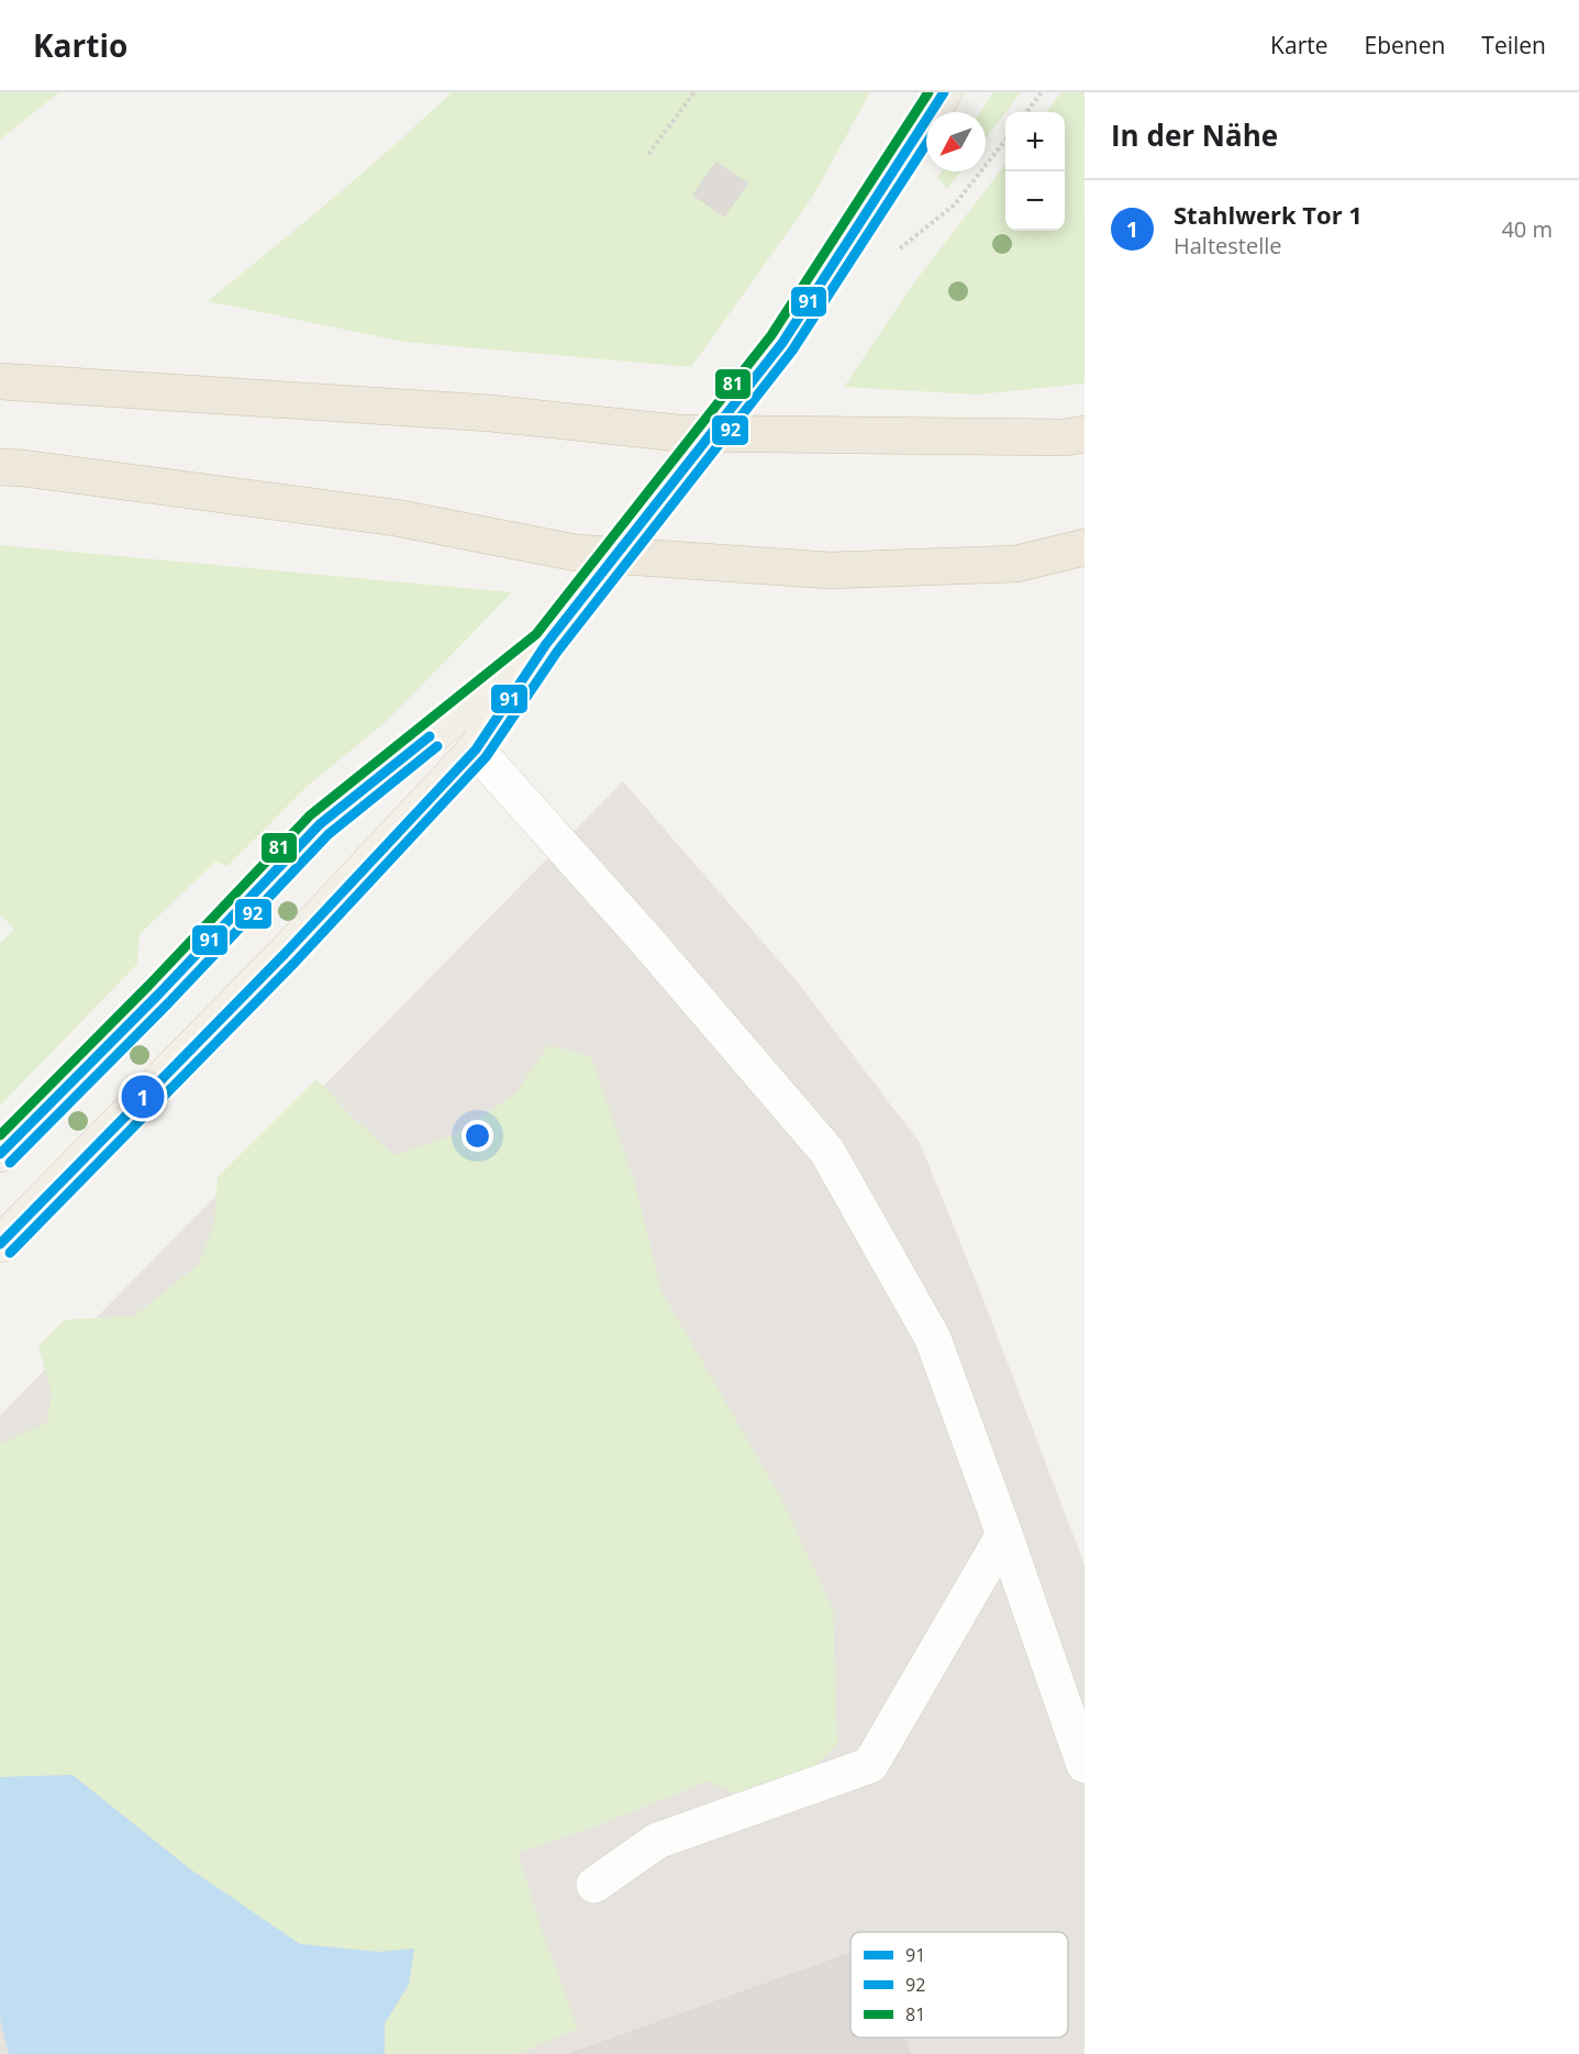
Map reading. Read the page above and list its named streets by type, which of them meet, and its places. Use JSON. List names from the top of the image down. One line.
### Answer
{"lines":["transit line 91","transit line 81","transit line 92"],"legend":["91","92","81"],"north":"bottom left","page":{"header":"Kartio","nav":["Karte","Ebenen","Teilen"],"heading":"In der Nähe","map_buttons":["+","−"],"list":[{"mark":"1","name":"Stahlwerk Tor 1","note":"Haltestelle","value":"40 m"}],"pins":"1"}}
